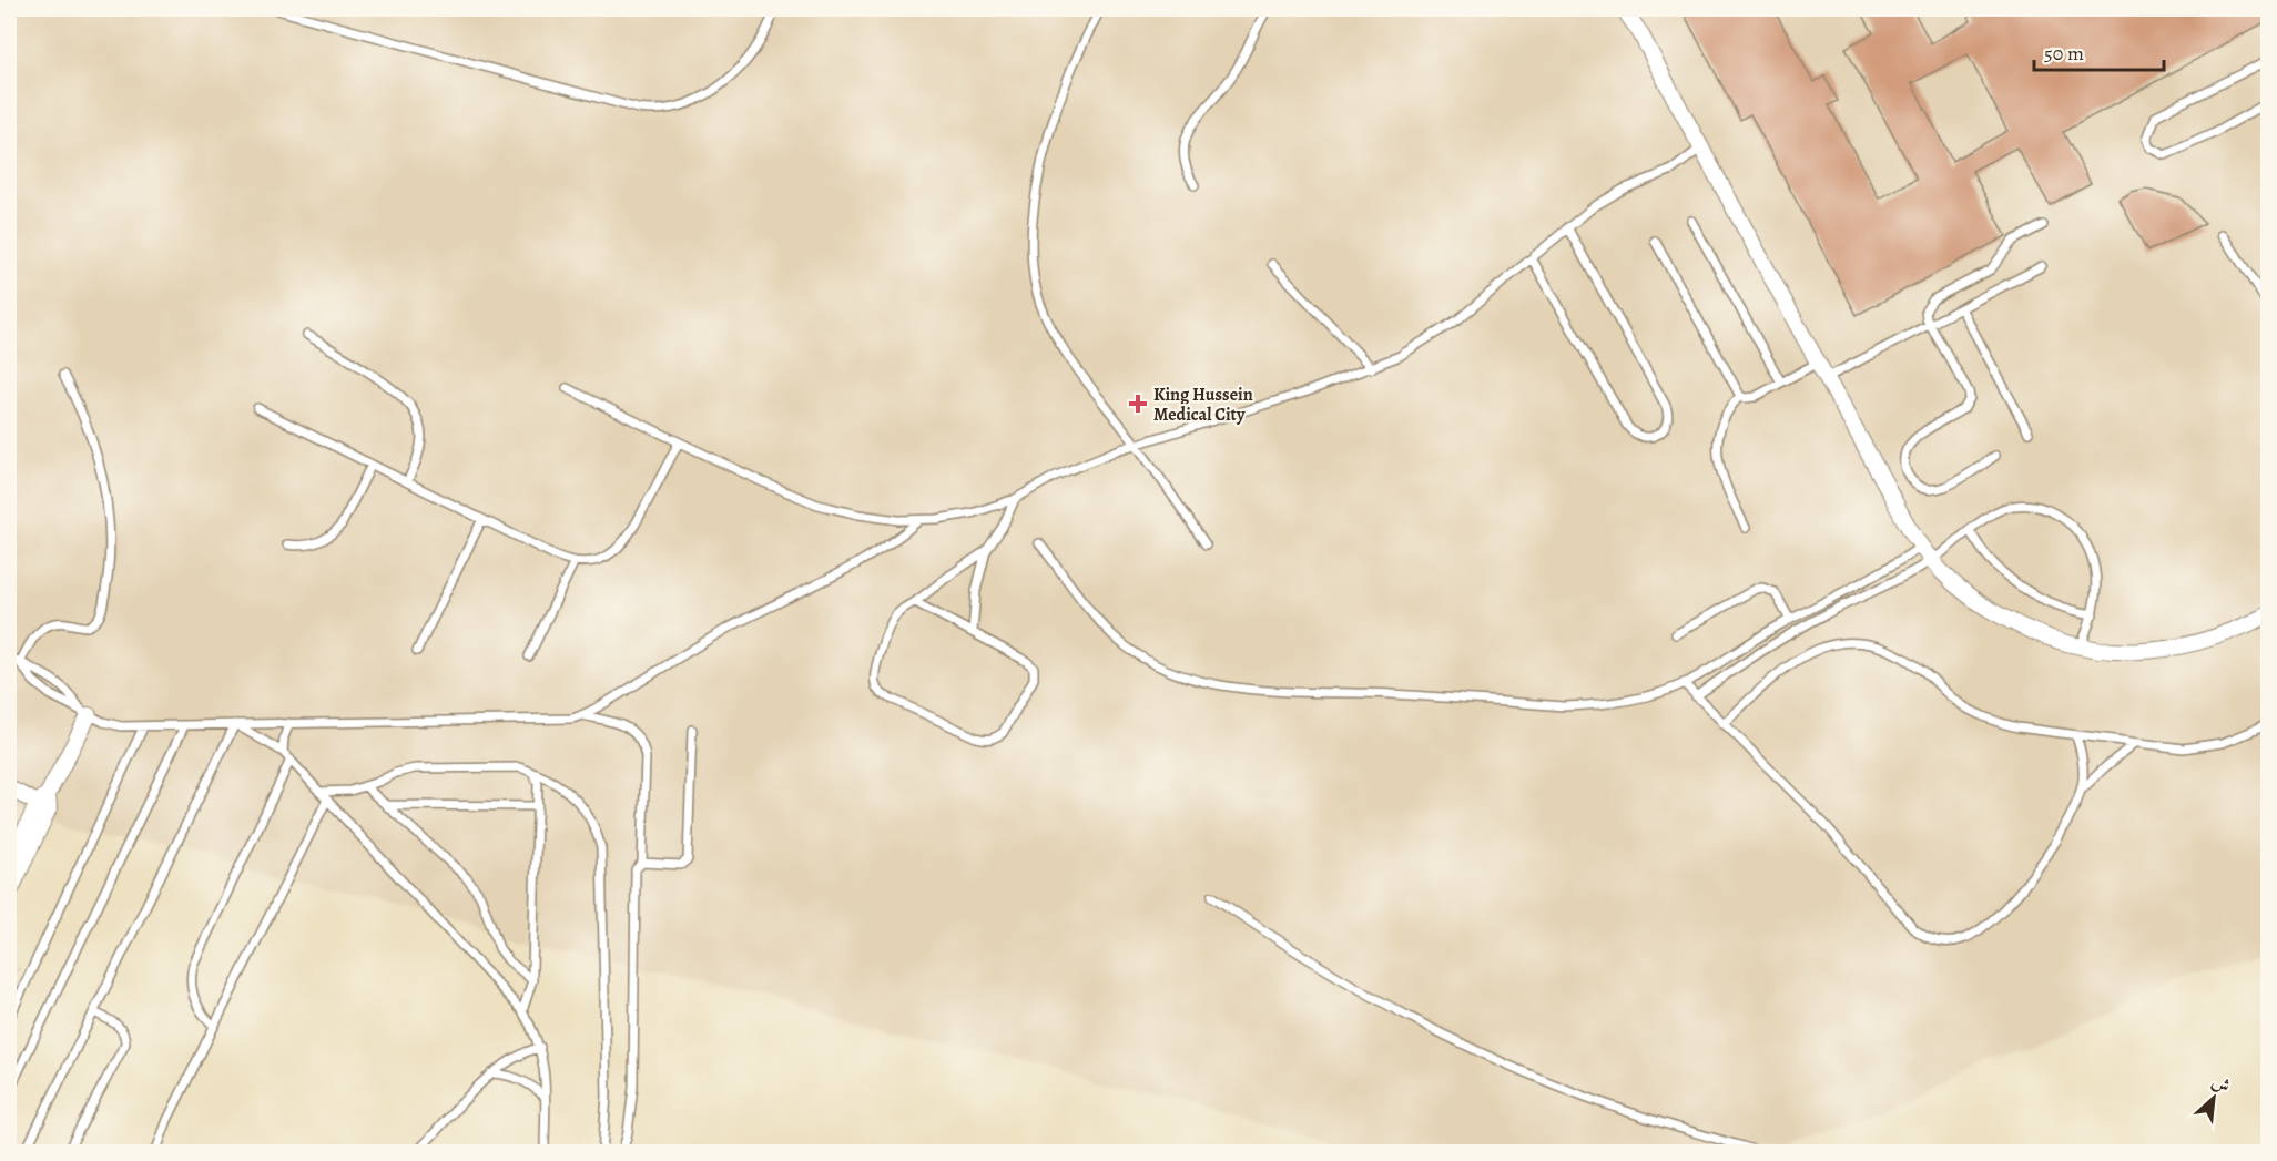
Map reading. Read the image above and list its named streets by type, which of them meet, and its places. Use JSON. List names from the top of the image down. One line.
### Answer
{"places":{"health":["King Hussein Medical City"]},"scale_bar":"50 m","north":"top right"}
